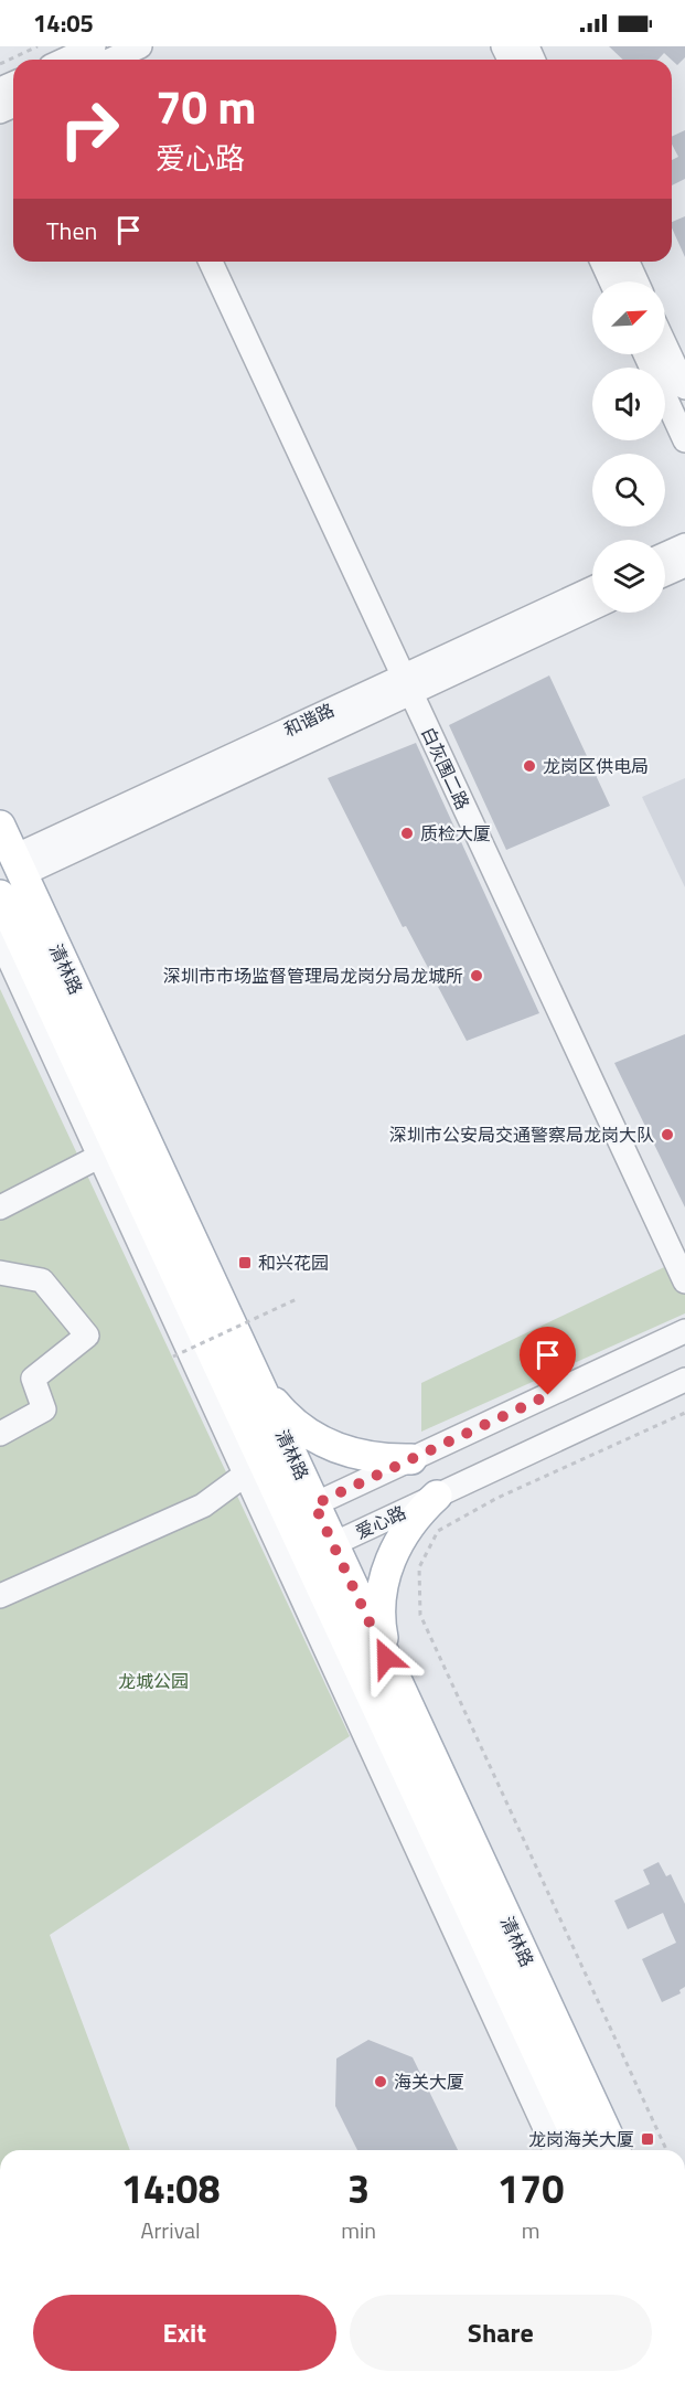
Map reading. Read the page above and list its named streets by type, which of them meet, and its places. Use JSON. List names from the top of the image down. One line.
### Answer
{"streets":{"main road":["清林路"],"street":["和谐路","白灰围二路","爱心路"]},"crossings":[["和谐路","白灰围二路"],["和谐路","清林路"],["清林路","爱心路"]],"parks":["龙城公园"],"places":{"other":["龙岗区供电局","质检大厦","深圳市市场监督管理局龙岗分局龙城所","深圳市公安局交通警察局龙岗大队","海关大厦"],"transit":["和兴花园","龙岗海关大厦"]},"north":"top right","page":{"status":"14:05","turn":["70 m","爱心路"],"then":"Then","eta":["14:08","Arrival","3","min","170","m"],"buttons":["Exit","Share"]}}
